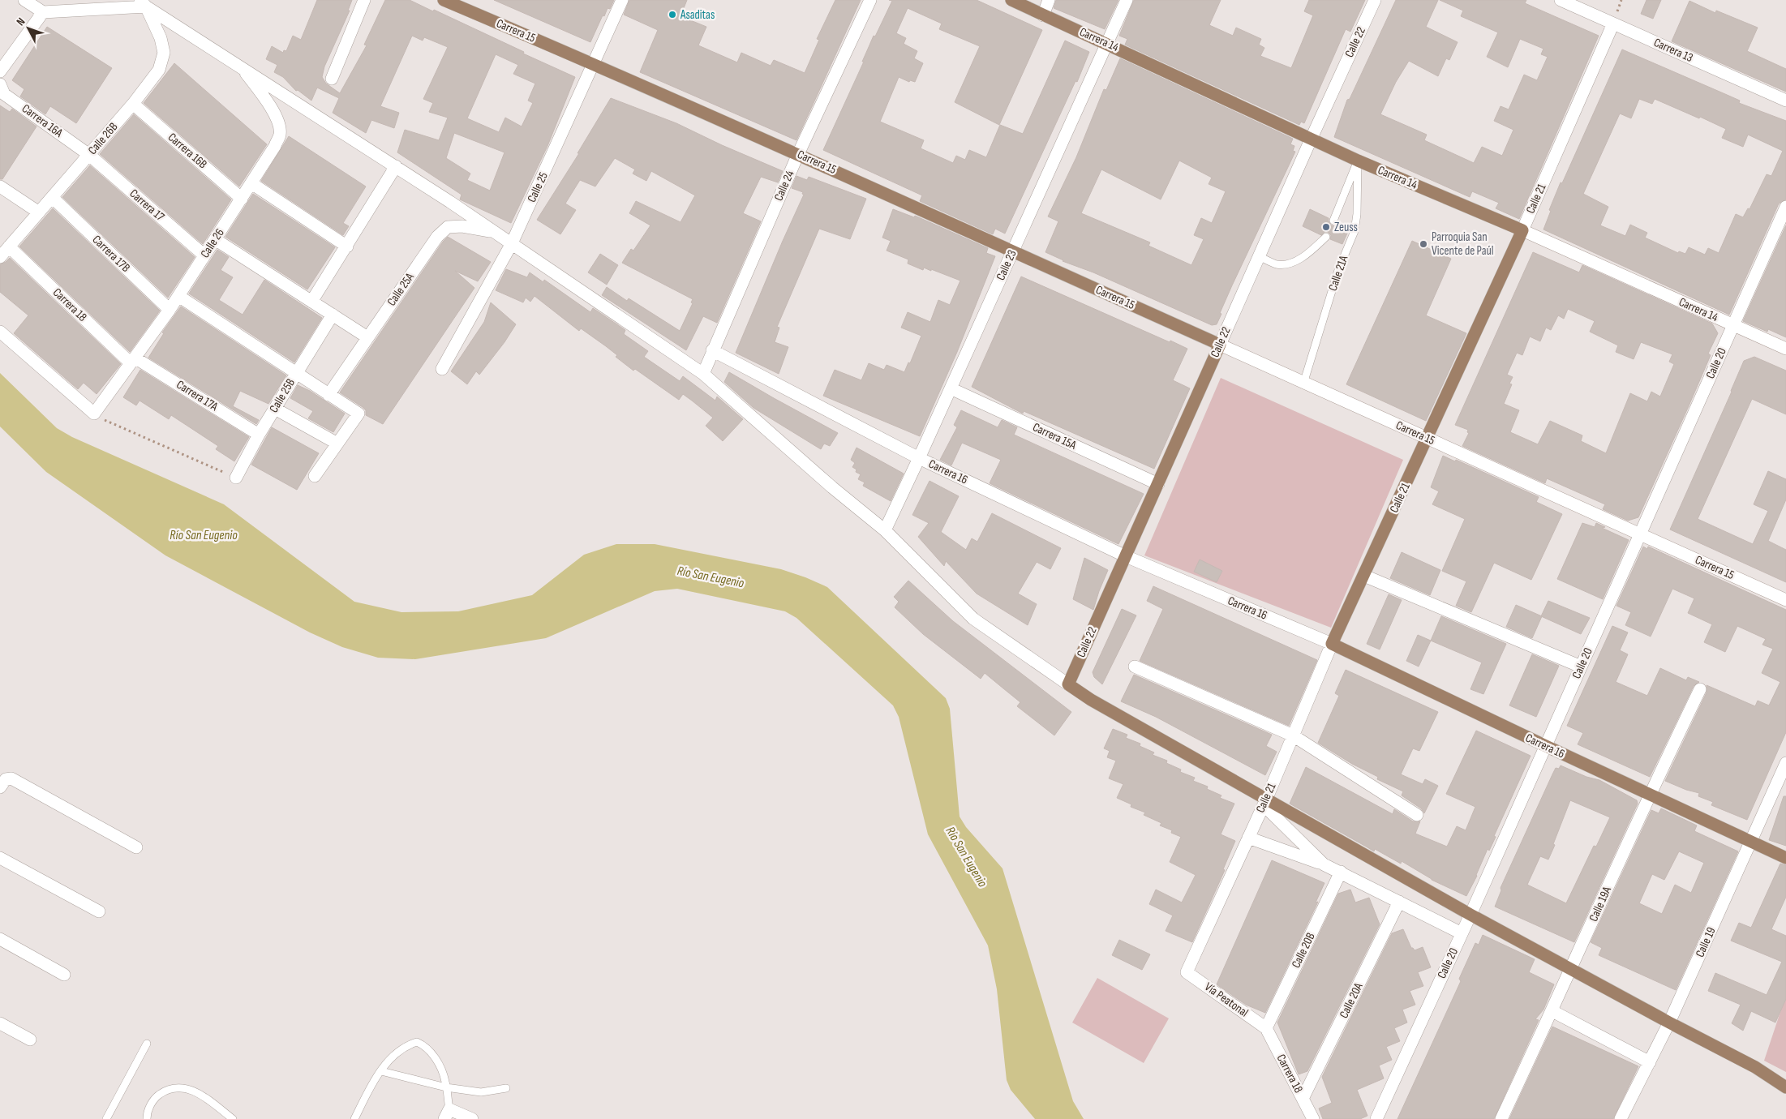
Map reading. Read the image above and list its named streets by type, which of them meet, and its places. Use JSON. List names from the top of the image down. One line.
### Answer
{"streets":{"main road":["Carrera 15","Carrera 14","Calle 22","Calle 21","Carrera 16"],"street":["Carrera 13","Carrera 16A","Calle 26B","Carrera 16B","Calle 24","Calle 25","Carrera 17","Calle 26","Carrera 17B","Calle 23","Calle 25A","Carrera 18","Calle 20","Carrera 17A","Calle 25B","Carrera 15A","Calle 19A","Calle 19","Calle 20B","Vía Peatonal","Calle 20A"],"lane":["Calle 21A"]},"crossings":[["Carrera 15","Calle 22"],["Carrera 15","Calle 24"],["Carrera 15","Calle 25"],["Carrera 15","Calle 21"],["Carrera 15","Calle 23"],["Carrera 15","Calle 21A"],["Carrera 15","Calle 20"],["Carrera 14","Calle 22"],["Carrera 14","Calle 21"],["Carrera 14","Calle 23"],["Carrera 14","Calle 21A"],["Carrera 14","Calle 20"],["Calle 22","Carrera 15A"],["Calle 22","Carrera 16"],["Carrera 13","Calle 21"],["Carrera 16A","Calle 26B"],["Carrera 16A","Carrera 17"],["Calle 26B","Carrera 16B"],["Calle 26B","Carrera 17"],["Calle 26B","Carrera 17B"],["Calle 26B","Carrera 18"],["Carrera 16B","Calle 26"],["Calle 24","Carrera 16"],["Calle 21","Carrera 16"],["Calle 21","Vía Peatonal"],["Carrera 17","Calle 26"],["Calle 26","Carrera 17B"],["Calle 26","Carrera 18"],["Calle 26","Carrera 17A"],["Calle 23","Carrera 15A"],["Calle 23","Carrera 16"],["Carrera 18","Carrera 17A"],["Carrera 18","Calle 20B"],["Carrera 18","Vía Peatonal"],["Carrera 18","Calle 20A"],["Calle 20","Carrera 16"],["Carrera 17A","Calle 25B"],["Carrera 16","Calle 19A"],["Carrera 16","Calle 19"],["Calle 20B","Vía Peatonal"]],"water":["Río San Eugenio"],"places":["Asaditas","Zeuss","Parroquia San Vicente de Paúl"],"north":"top left"}
